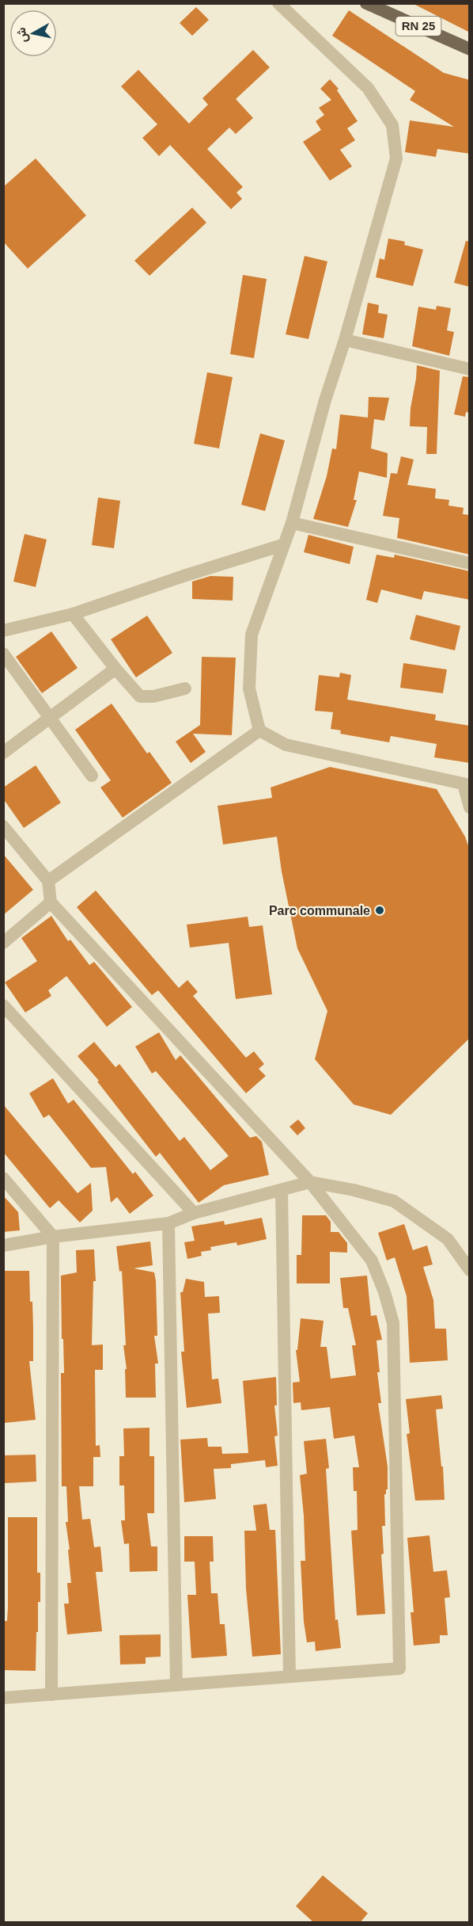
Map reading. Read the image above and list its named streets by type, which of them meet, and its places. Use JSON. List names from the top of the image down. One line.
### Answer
{"streets":{"main road":["RN 25"]},"places":["Parc communale"],"north":"left"}
